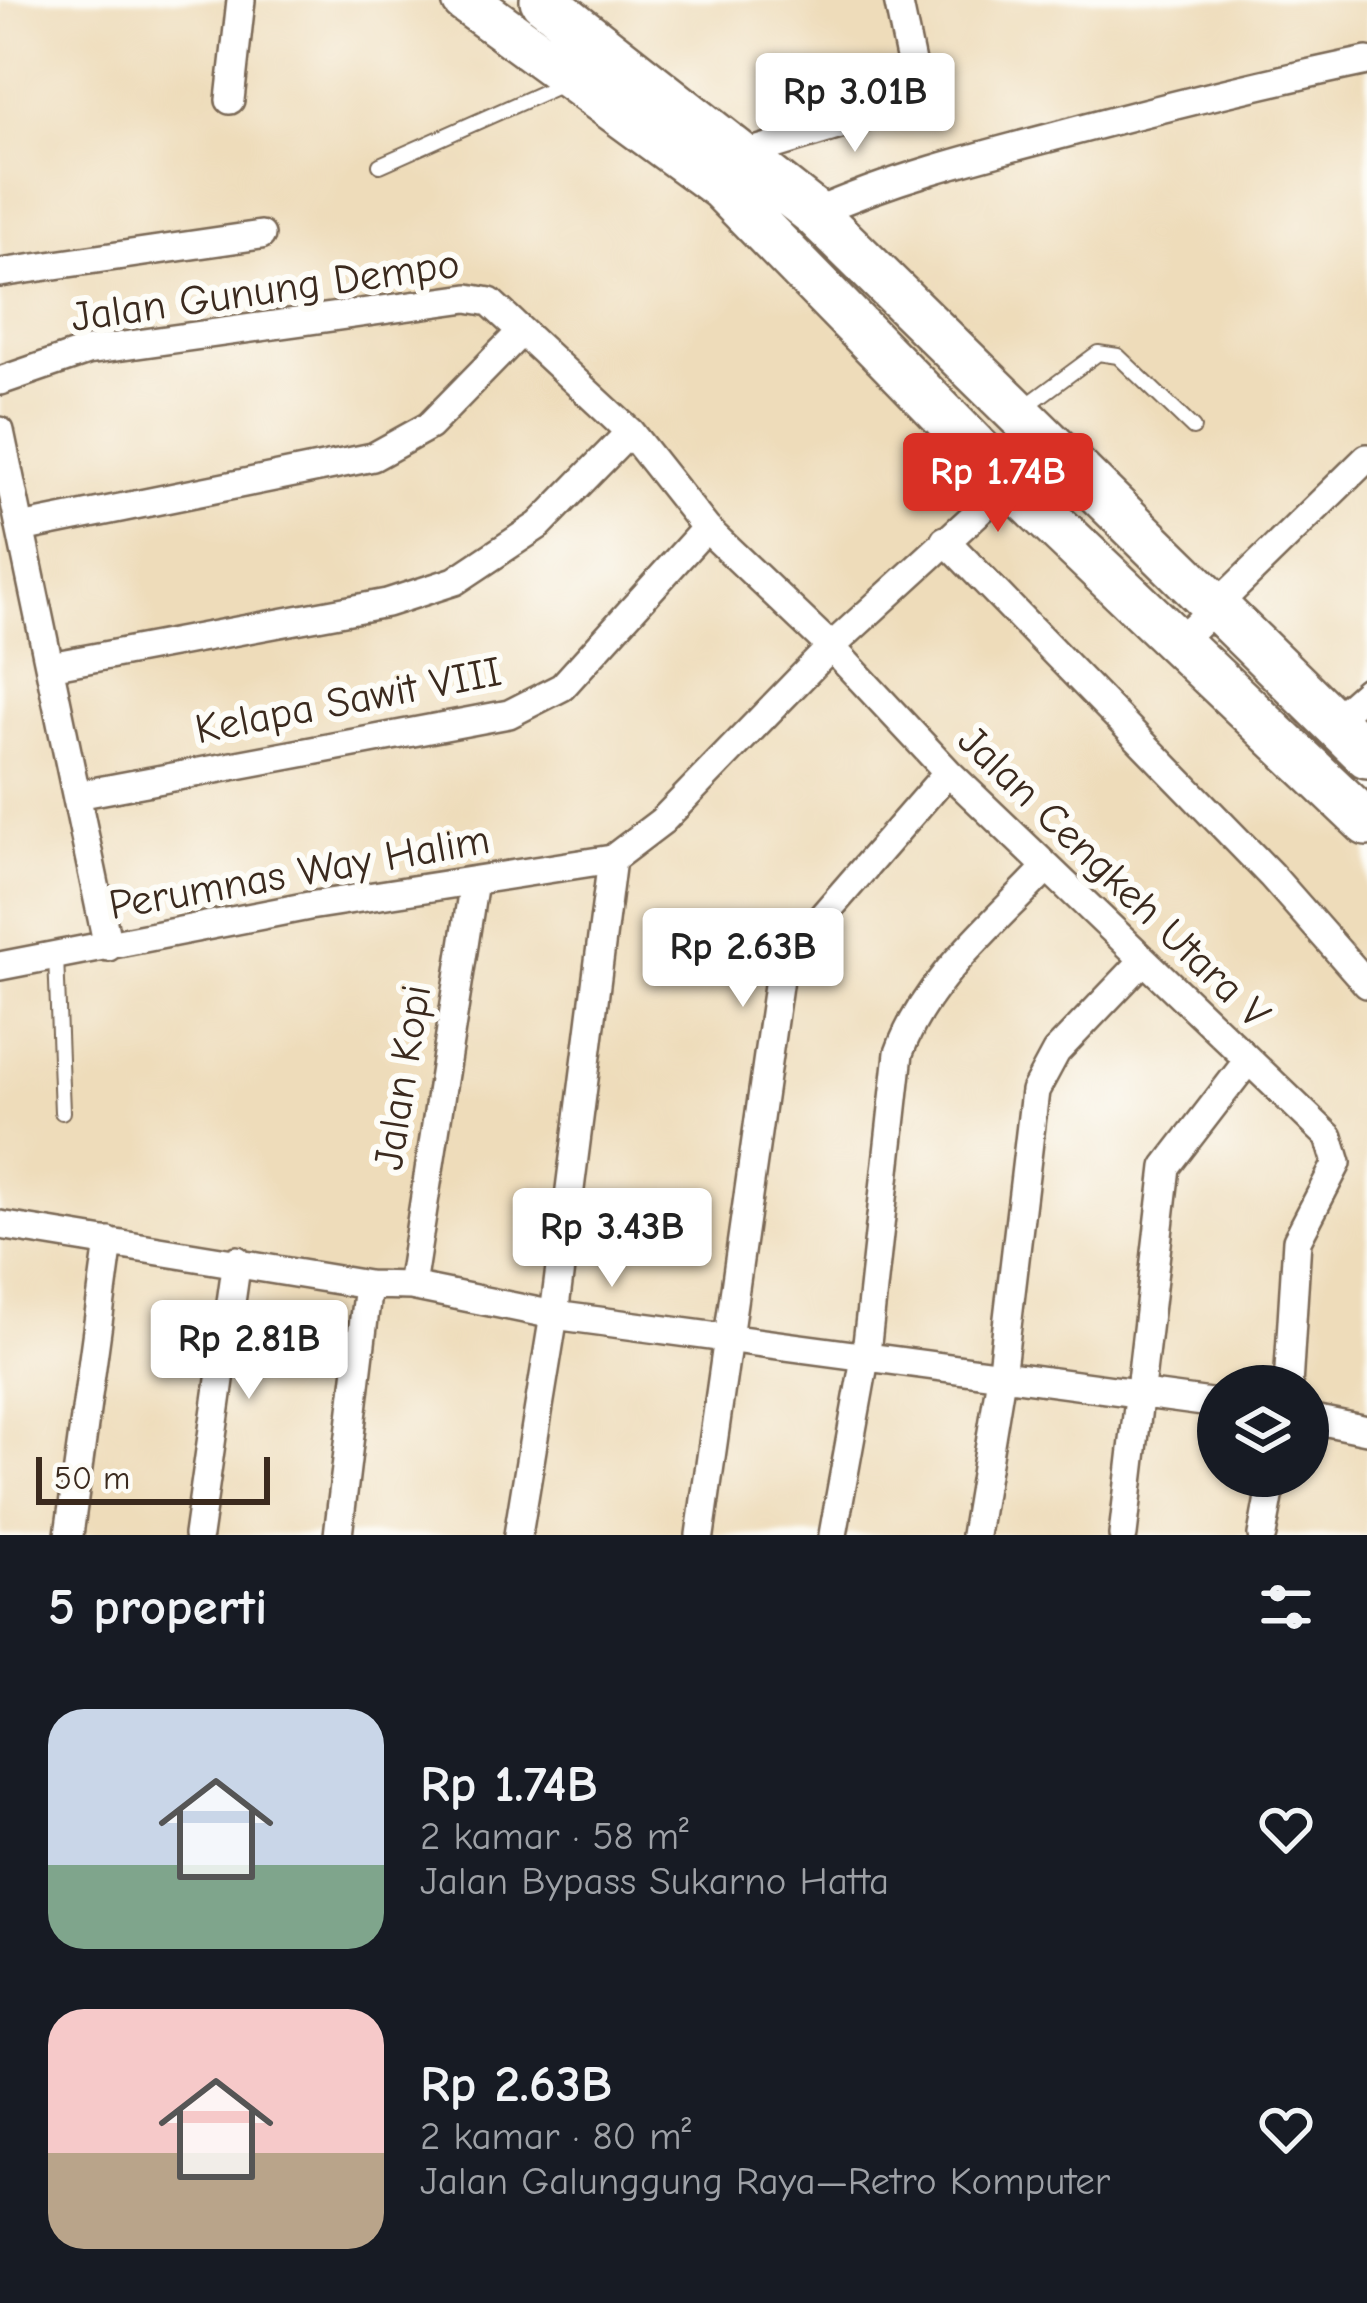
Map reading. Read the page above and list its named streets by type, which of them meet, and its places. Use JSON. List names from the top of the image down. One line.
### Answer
{"streets":{"street":["Jalan Gunung Dempo","Kelapa Sawit VIII","Perumnas Way Halim","Jalan Cengkeh Utara V","Jalan Kopi"]},"crossings":[["Jalan Gunung Dempo","Kelapa Sawit VIII"],["Jalan Gunung Dempo","Jalan Cengkeh Utara V"],["Perumnas Way Halim","Jalan Kopi"]],"scale_bar":"50 m","page":{"price":["Rp 3.01B","Rp 1.74B","Rp 2.63B","Rp 3.43B","Rp 2.81B"],"scale":"50 m","heading":"5 properti","list":[{"name":"Rp 1.74B","note":"2 kamar · 58 m² · Jalan Bypass Sukarno Hatta"},{"name":"Rp 2.63B","note":"2 kamar · 80 m² · Jalan Galunggung Raya—Retro Komputer"}]}}
